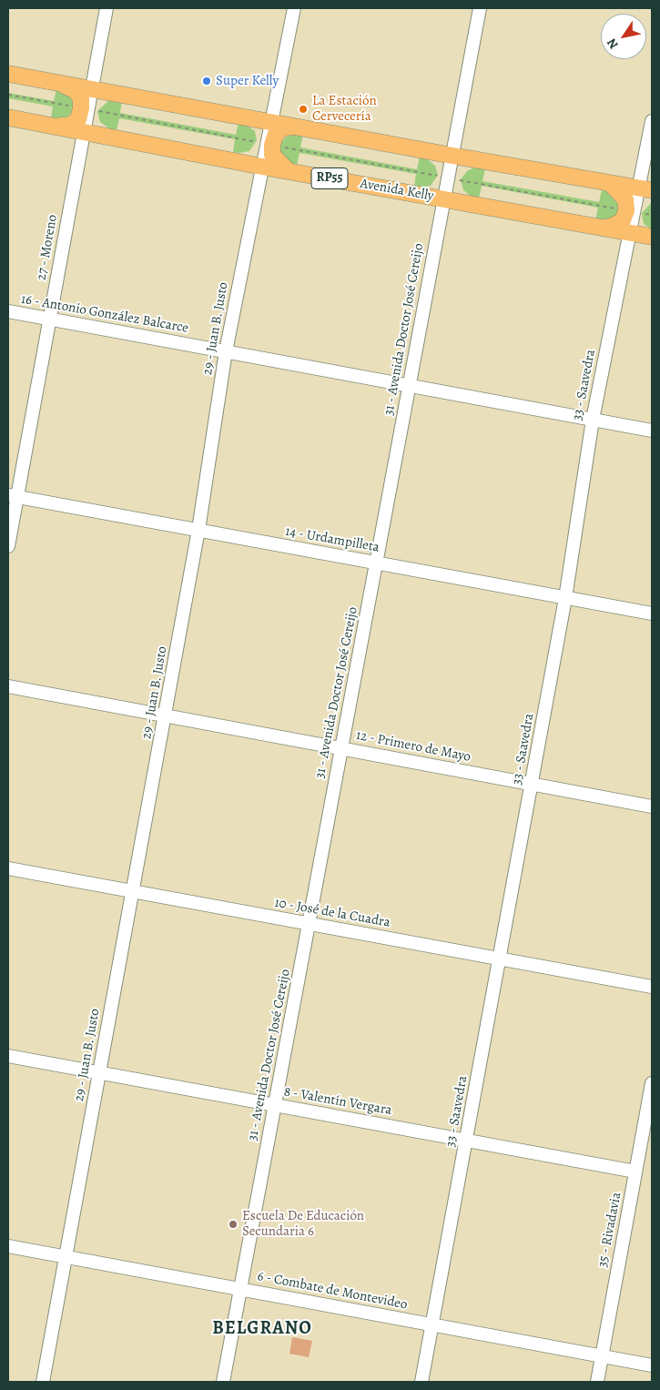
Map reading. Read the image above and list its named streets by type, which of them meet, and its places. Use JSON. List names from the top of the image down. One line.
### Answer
{"streets":{"main road":["RP55","Avenida Kelly"],"street":["27 - Moreno","16 - Antonio González Balcarce","29 - Juan B. Justo","31 - Avenida Doctor José Cereijo","33 - Saavedra","14 - Urdampilleta","12 - Primero de Mayo","10 - José de la Cuadra","8 - Valentín Vergara","35 - Rivadavia","6 - Combate de Montevideo"]},"crossings":[["Avenida Kelly","27 - Moreno"],["Avenida Kelly","29 - Juan B. Justo"],["Avenida Kelly","31 - Avenida Doctor José Cereijo"],["Avenida Kelly","33 - Saavedra"],["27 - Moreno","16 - Antonio González Balcarce"],["27 - Moreno","14 - Urdampilleta"],["16 - Antonio González Balcarce","29 - Juan B. Justo"],["16 - Antonio González Balcarce","31 - Avenida Doctor José Cereijo"],["16 - Antonio González Balcarce","33 - Saavedra"],["29 - Juan B. Justo","14 - Urdampilleta"],["29 - Juan B. Justo","12 - Primero de Mayo"],["29 - Juan B. Justo","10 - José de la Cuadra"],["29 - Juan B. Justo","8 - Valentín Vergara"],["29 - Juan B. Justo","6 - Combate de Montevideo"],["31 - Avenida Doctor José Cereijo","14 - Urdampilleta"],["31 - Avenida Doctor José Cereijo","12 - Primero de Mayo"],["31 - Avenida Doctor José Cereijo","10 - José de la Cuadra"],["31 - Avenida Doctor José Cereijo","8 - Valentín Vergara"],["31 - Avenida Doctor José Cereijo","6 - Combate de Montevideo"],["33 - Saavedra","14 - Urdampilleta"],["33 - Saavedra","12 - Primero de Mayo"],["33 - Saavedra","10 - José de la Cuadra"],["33 - Saavedra","8 - Valentín Vergara"],["33 - Saavedra","6 - Combate de Montevideo"],["8 - Valentín Vergara","35 - Rivadavia"],["35 - Rivadavia","6 - Combate de Montevideo"]],"districts":["BELGRANO"],"places":["Super Kelly","La Estación Cervecería","Escuela De Educación Secundaria 6"],"north":"bottom left"}
